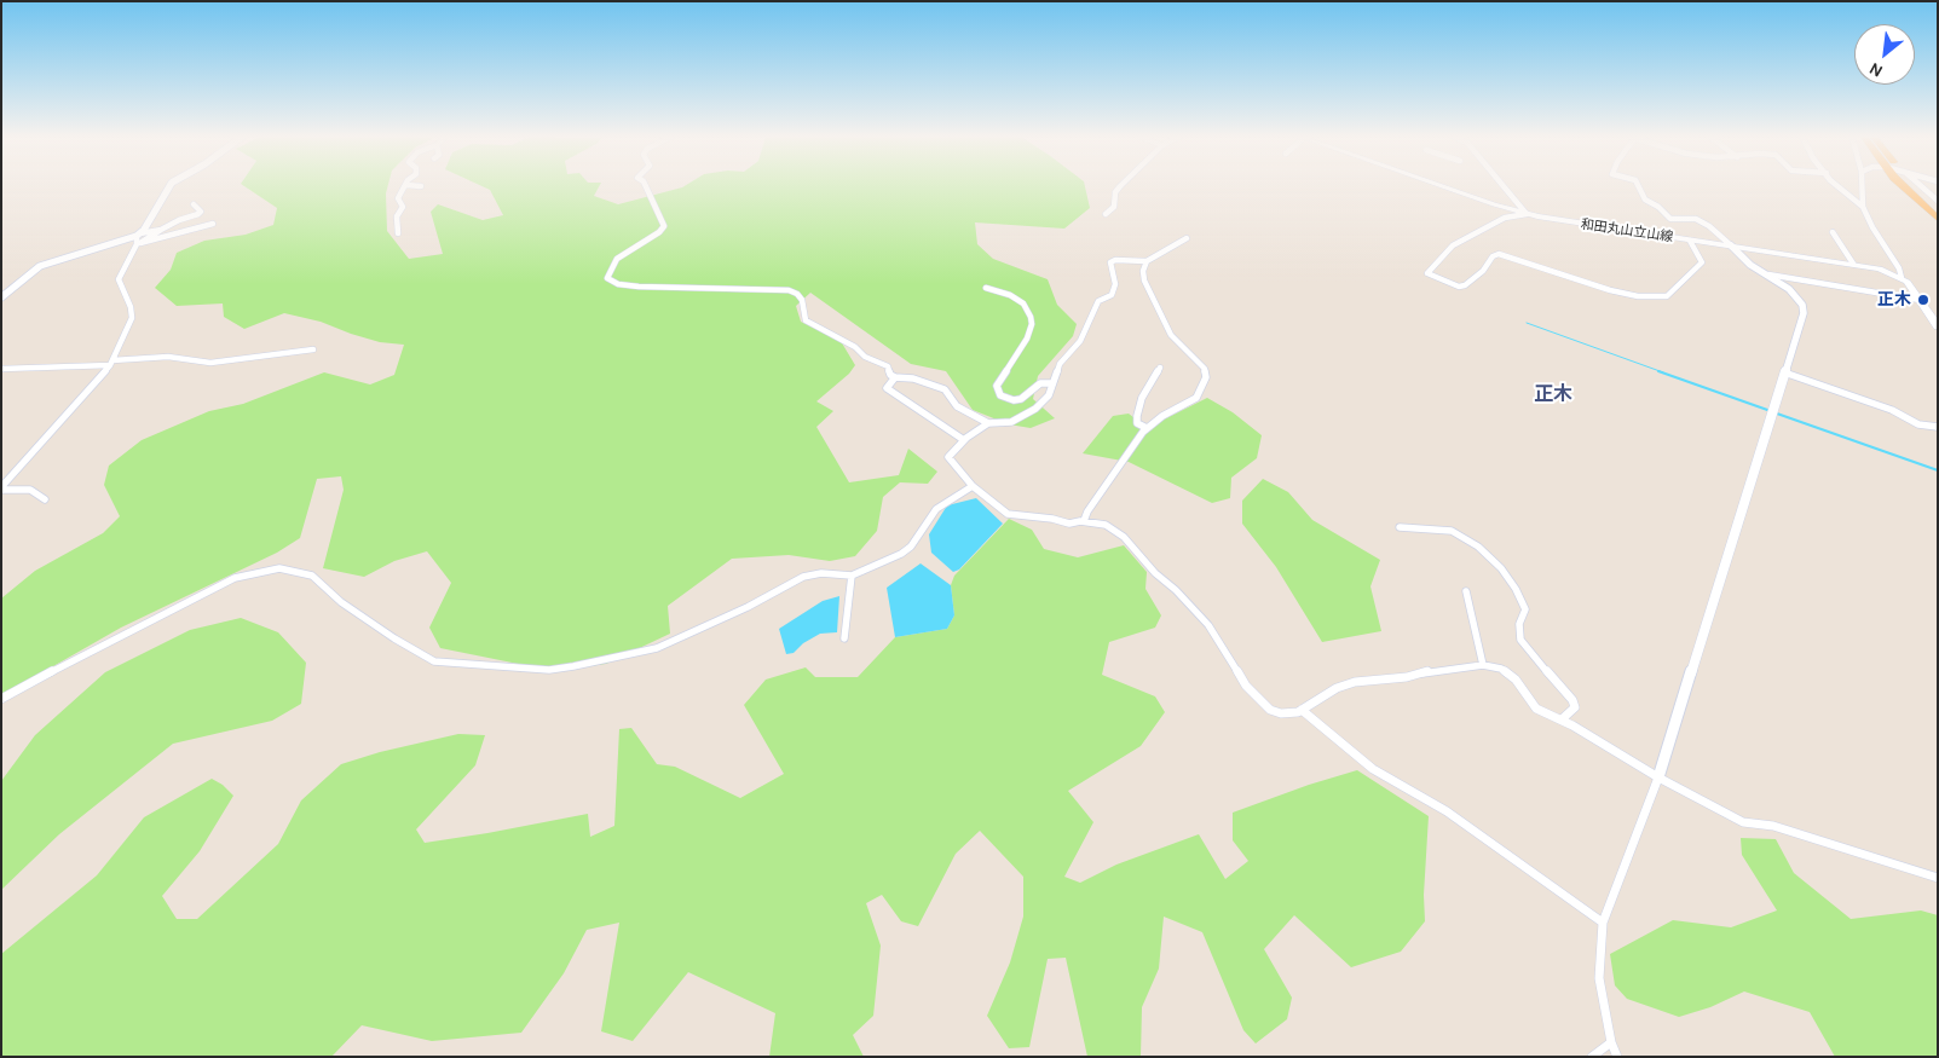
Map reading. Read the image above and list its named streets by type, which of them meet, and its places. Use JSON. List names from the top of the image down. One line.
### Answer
{"streets":{"main road":["和田丸山立山線"]},"districts":["正木"],"places":["正木"],"north":"bottom left"}
